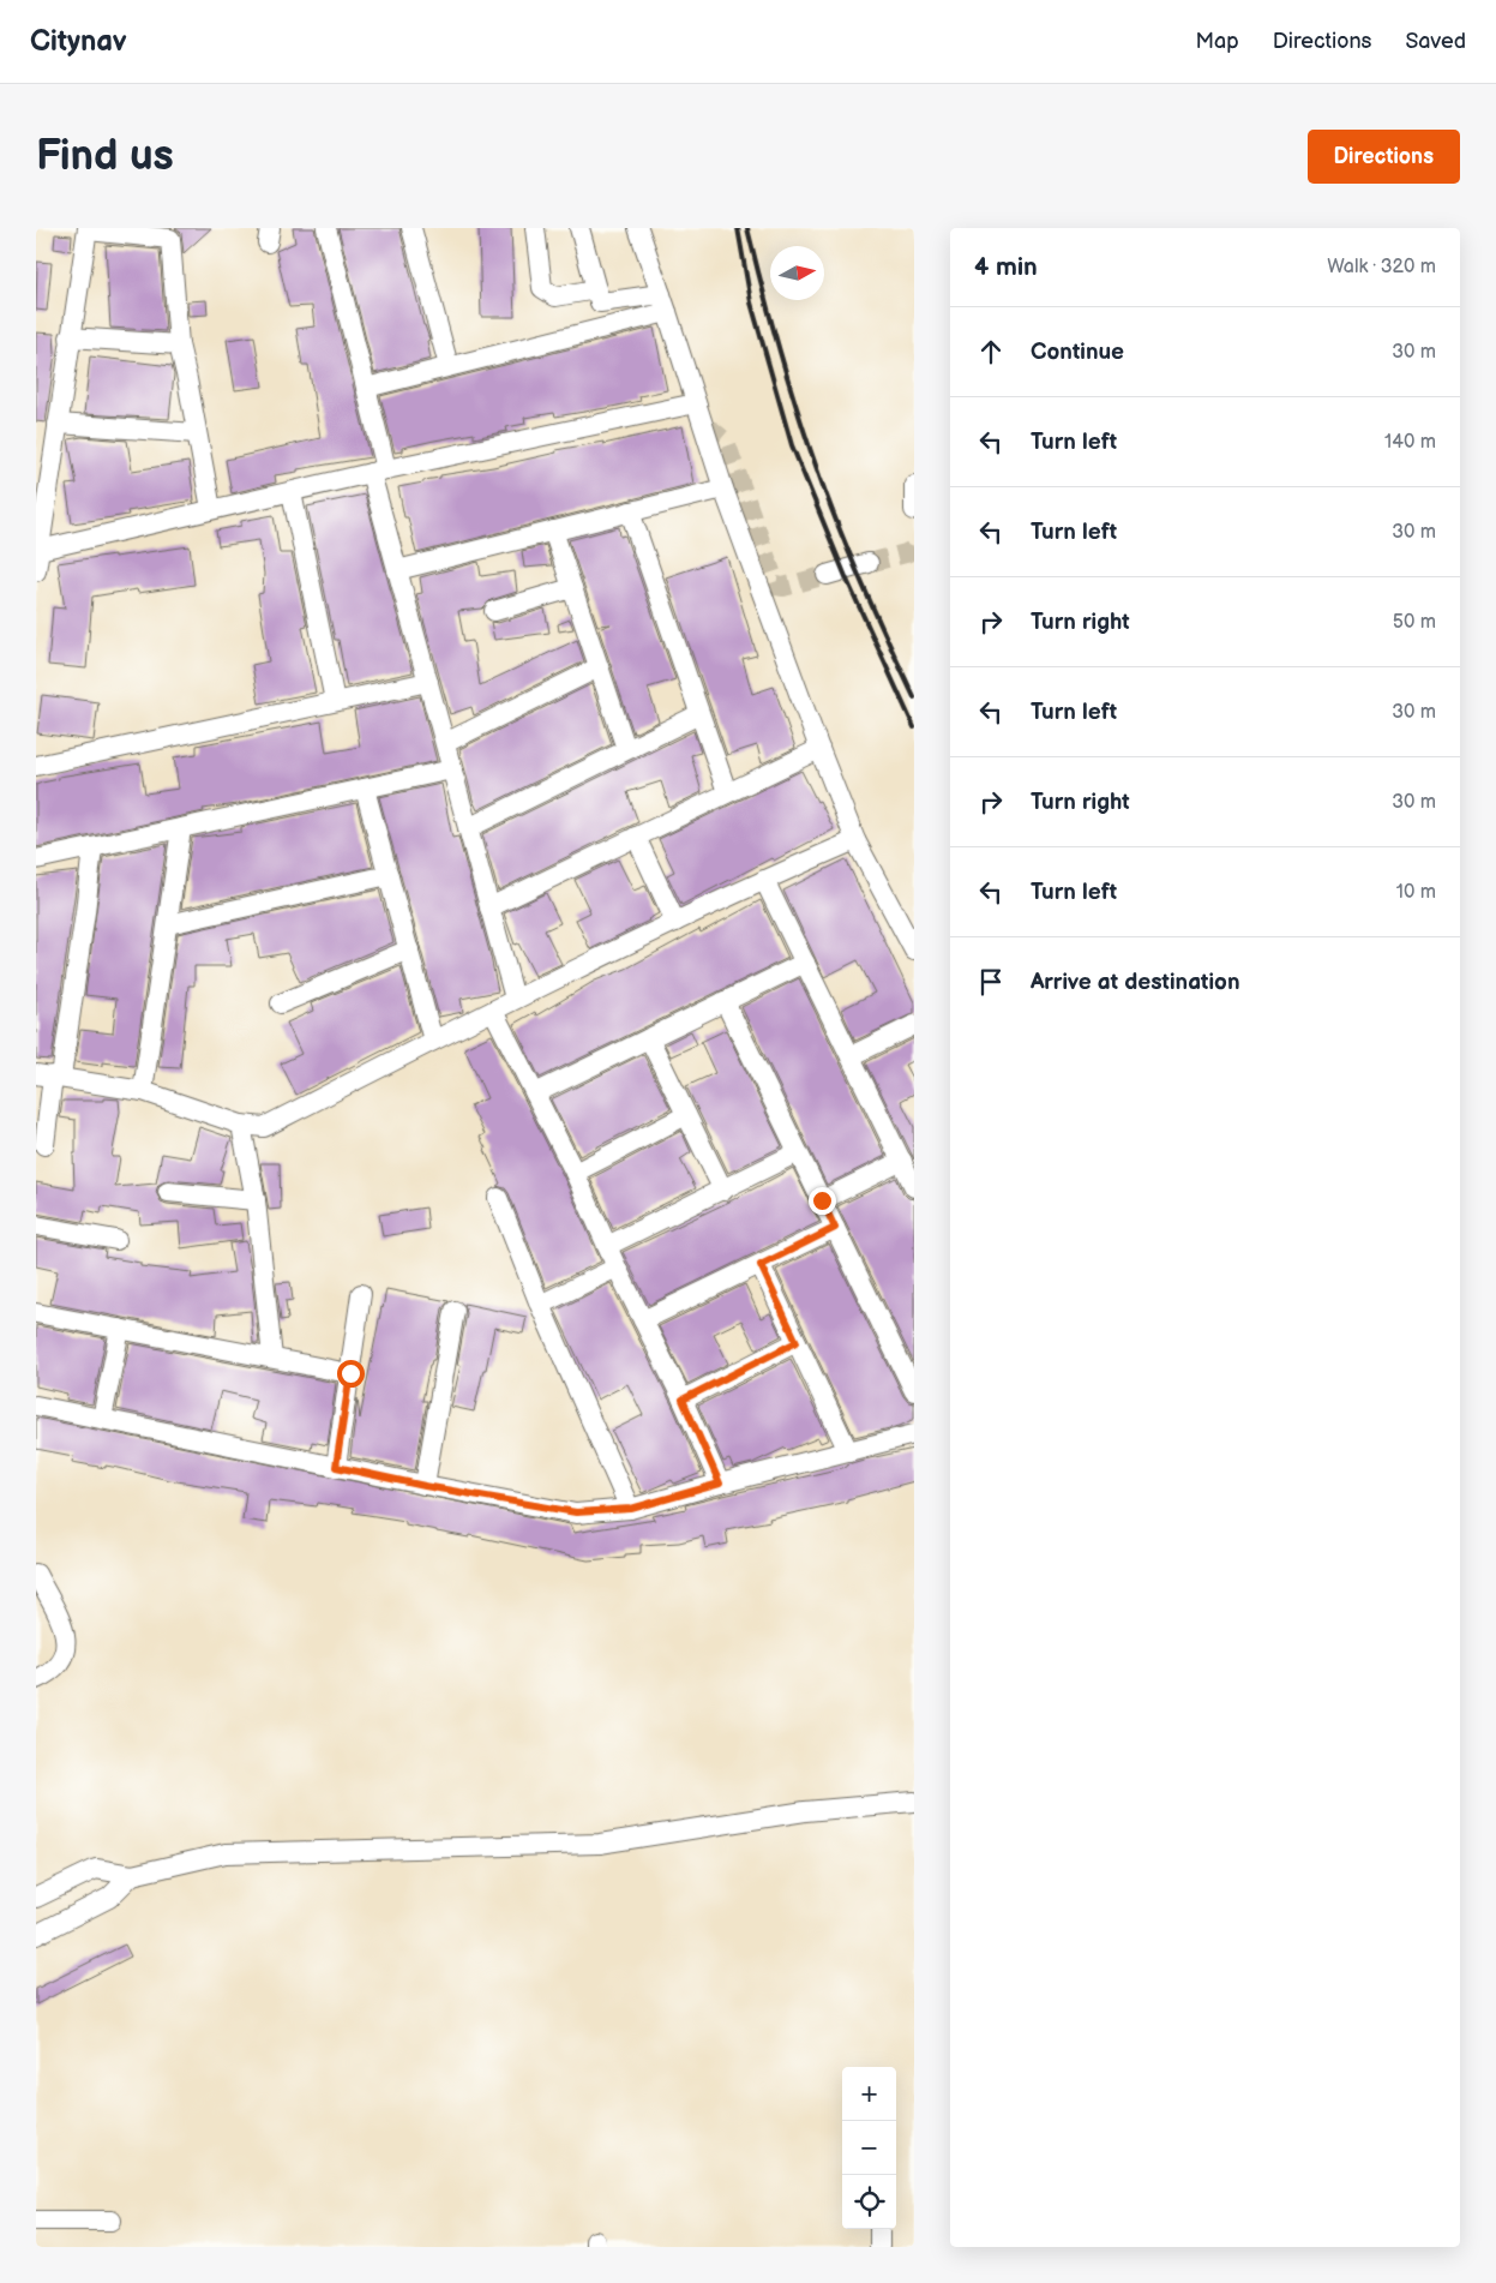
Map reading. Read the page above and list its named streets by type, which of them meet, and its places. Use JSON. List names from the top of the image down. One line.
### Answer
{"north":"right","page":{"header":"Citynav","nav":["Map","Directions","Saved"],"buttons":"Directions","title":"Find us","heading":["4 min","Walk · 320 m"],"list":[["Continue","30 m"],["Turn left","140 m"],["Turn left","30 m"],["Turn right","50 m"],["Turn left","30 m"],["Turn right","30 m"],["Turn left","10 m"],"Arrive at destination"],"map_buttons":["+","−"]}}
